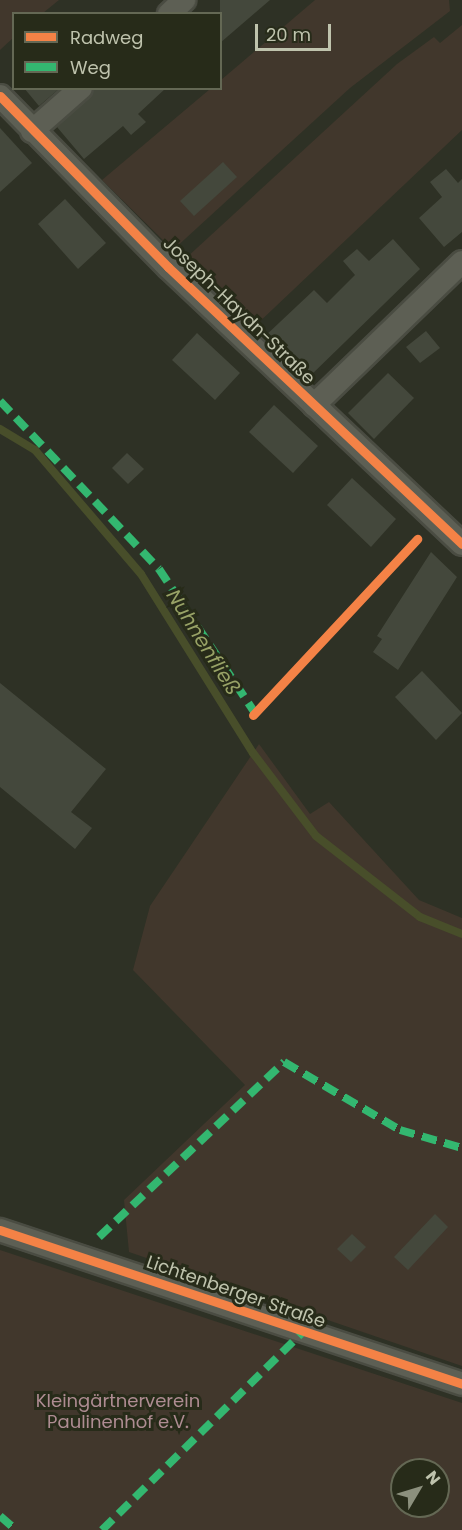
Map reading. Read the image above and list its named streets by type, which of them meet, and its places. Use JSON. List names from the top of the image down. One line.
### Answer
{"streets":{"street":["Joseph-Haydn-Straße","Lichtenberger Straße"]},"water":["Nuhnenfließ"],"parks":["Kleingärtnerverein Paulinenhof e.V."],"legend":["Radweg","Weg"],"scale_bar":"20 m","north":"top right"}
